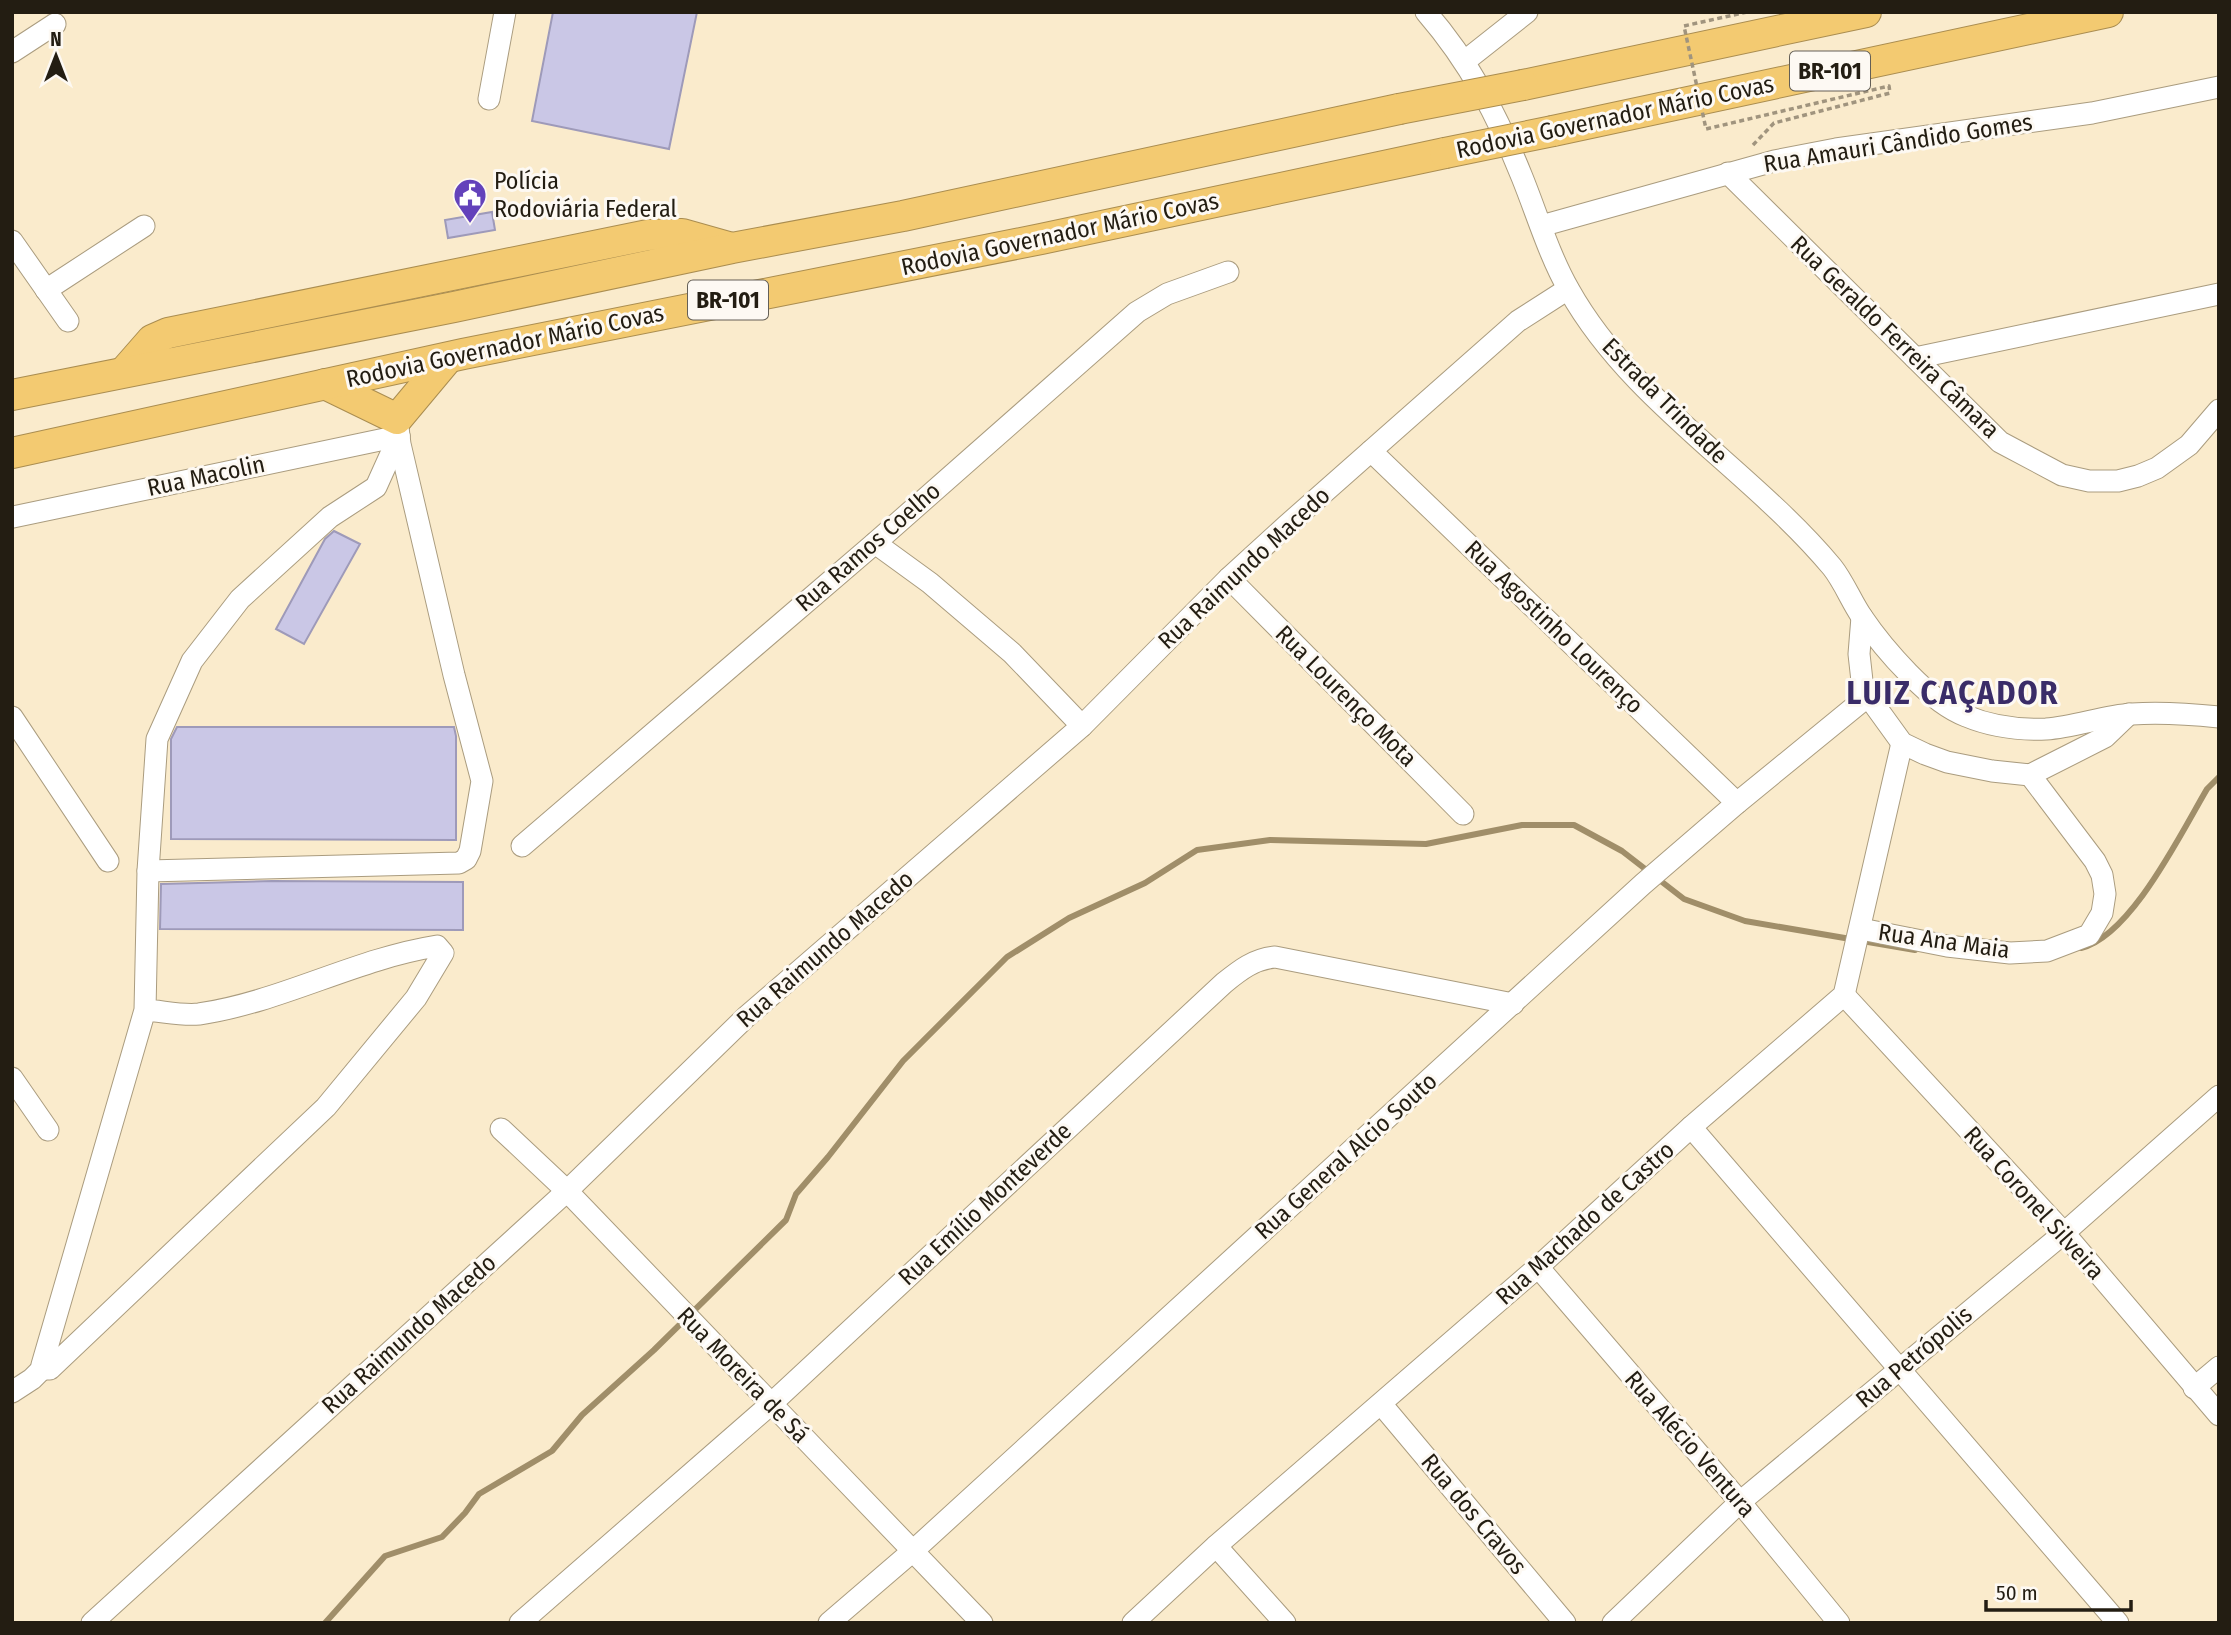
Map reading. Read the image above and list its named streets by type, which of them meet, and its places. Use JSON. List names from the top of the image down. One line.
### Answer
{"streets":{"highway":["BR-101","Rodovia Governador Mário Covas"],"street":["Rua Amauri Cândido Gomes","Rua Geraldo Ferreira Câmara","Estrada Trindade","Rua Macolin","Rua Ramos Coelho","Rua Raimundo Macedo","Rua Agostinho Lourenço","Rua Lourenço Mota","Rua Ana Maia","Rua General Alcio Souto","Rua Coronel Silveira","Rua Emílio Monteverde","Rua Machado de Castro","Rua Petrópolis","Rua Moreira de Sá","Rua Alécio Ventura","Rua dos Cravos"]},"crossings":[["Rua Amauri Cândido Gomes","Rua Geraldo Ferreira Câmara"],["Rua Amauri Cândido Gomes","Estrada Trindade"],["Estrada Trindade","Rua Raimundo Macedo"],["Rua Raimundo Macedo","Rua Agostinho Lourenço"],["Rua Raimundo Macedo","Rua Lourenço Mota"],["Rua Raimundo Macedo","Rua Moreira de Sá"],["Rua Agostinho Lourenço","Rua General Alcio Souto"],["Rua General Alcio Souto","Rua Emílio Monteverde"],["Rua General Alcio Souto","Rua Moreira de Sá"],["Rua Coronel Silveira","Rua Machado de Castro"],["Rua Coronel Silveira","Rua Petrópolis"],["Rua Emílio Monteverde","Rua Moreira de Sá"],["Rua Machado de Castro","Rua Alécio Ventura"],["Rua Machado de Castro","Rua dos Cravos"],["Rua Petrópolis","Rua Alécio Ventura"]],"districts":["LUIZ CAÇADOR"],"places":{"public building":["Polícia Rodoviária Federal"]},"scale_bar":"50 m","north":"top"}
